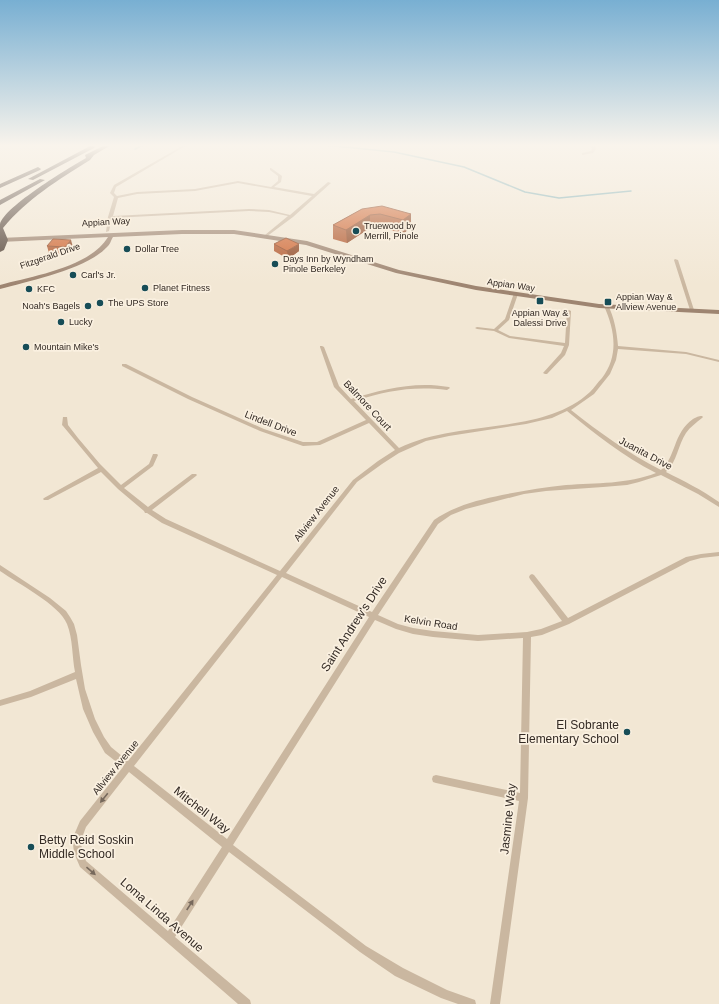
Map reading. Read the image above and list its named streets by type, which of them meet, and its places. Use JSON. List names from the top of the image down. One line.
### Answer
{"streets":{"main road":["Appian Way","Fitzgerald Drive"],"street":["Balmore Court","Lindell Drive","Juanita Drive","Allview Avenue","Kelvin Road","Saint Andrew's Drive","Mitchell Way","Jasmine Way","Loma Linda Avenue"]},"crossings":[["Appian Way","Fitzgerald Drive"],["Appian Way","Allview Avenue"],["Balmore Court","Lindell Drive"],["Balmore Court","Allview Avenue"],["Juanita Drive","Allview Avenue"],["Juanita Drive","Saint Andrew's Drive"],["Allview Avenue","Kelvin Road"],["Allview Avenue","Mitchell Way"],["Allview Avenue","Loma Linda Avenue"],["Kelvin Road","Saint Andrew's Drive"],["Kelvin Road","Jasmine Way"],["Saint Andrew's Drive","Mitchell Way"],["Saint Andrew's Drive","Loma Linda Avenue"]],"one_way":["Loma Linda Avenue"],"places":{"other":["Truewood by Merrill, Pinole","Dollar Tree","Days Inn by Wyndham Pinole Berkeley","Carl's Jr.","Planet Fitness","KFC","The UPS Store","Noah's Bagels","Lucky","Mountain Mike's","El Sobrante Elementary School","Betty Reid Soskin Middle School"],"transit":["Appian Way & Dalessi Drive","Appian Way & Allview Avenue"]}}
